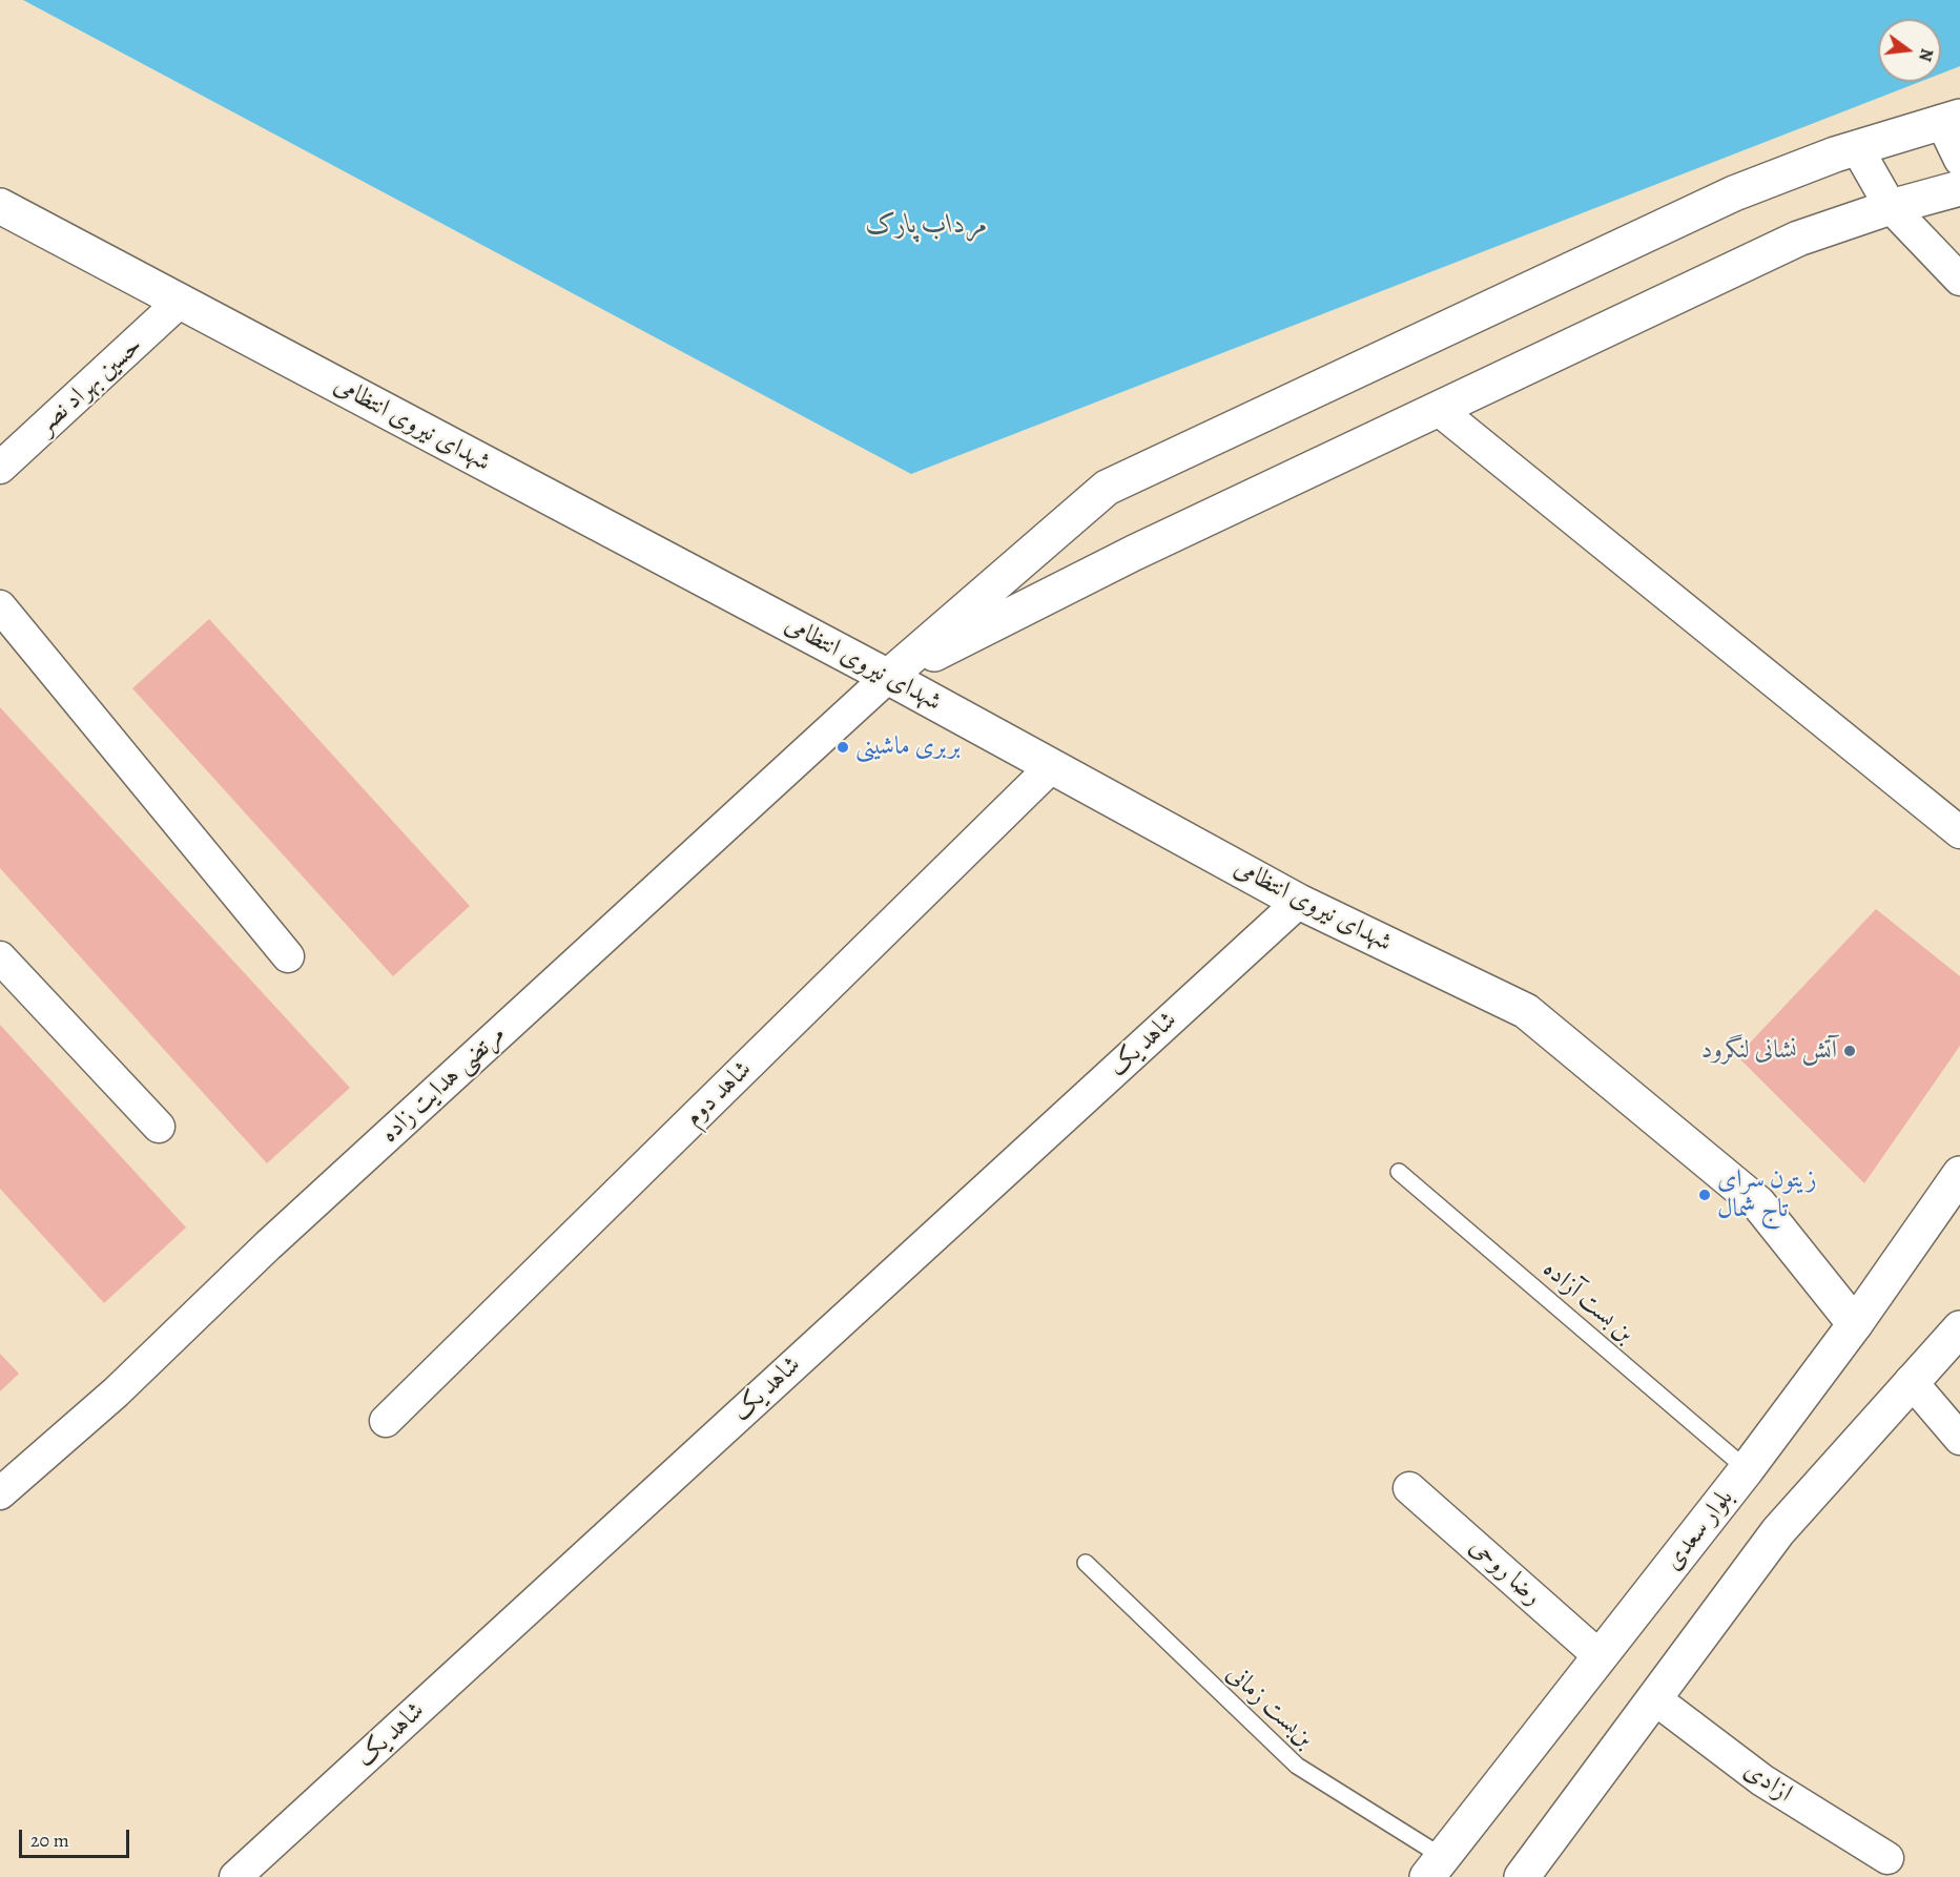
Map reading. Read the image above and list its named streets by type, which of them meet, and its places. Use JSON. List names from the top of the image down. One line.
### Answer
{"streets":{"main road":["شهدای نیروی انتظامی","بلوار سعدی"],"street":["حسین بهراد نصر","شاهد یک","مرتضی هدایت زاده","شاهد دوم","رضا روحی","ازادی"],"lane":["بن بست آزاده","بن‌بست زمانی"]},"crossings":[["حسین بهراد نصر","شهدای نیروی انتظامی"],["شهدای نیروی انتظامی","شاهد یک"],["شهدای نیروی انتظامی","مرتضی هدایت زاده"],["شهدای نیروی انتظامی","شاهد دوم"],["شهدای نیروی انتظامی","بلوار سعدی"],["بن بست آزاده","بلوار سعدی"],["بلوار سعدی","رضا روحی"],["بلوار سعدی","بن‌بست زمانی"]],"water":["مرداب پارک"],"places":["بربری ماشینی","آتش نشانی لنگرود","زیتون سرای تاج شمال"],"scale_bar":"20 m","north":"right"}
